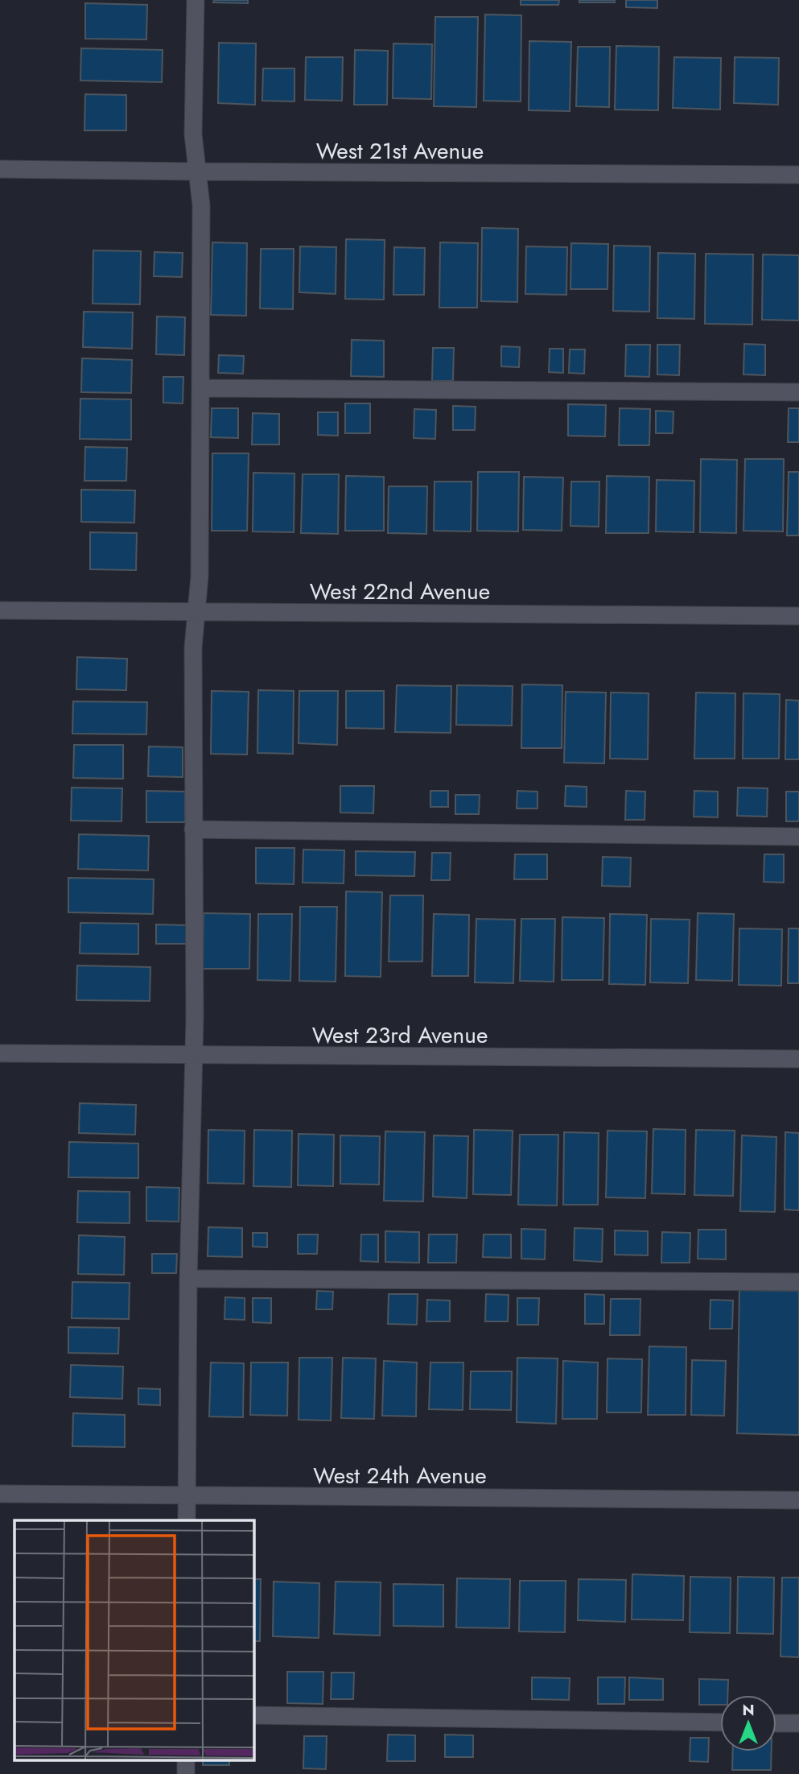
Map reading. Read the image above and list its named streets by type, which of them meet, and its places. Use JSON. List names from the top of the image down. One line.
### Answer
{"streets":{"street":["West 21st Avenue","West 22nd Avenue","West 23rd Avenue","West 24th Avenue"]},"north":"top"}
